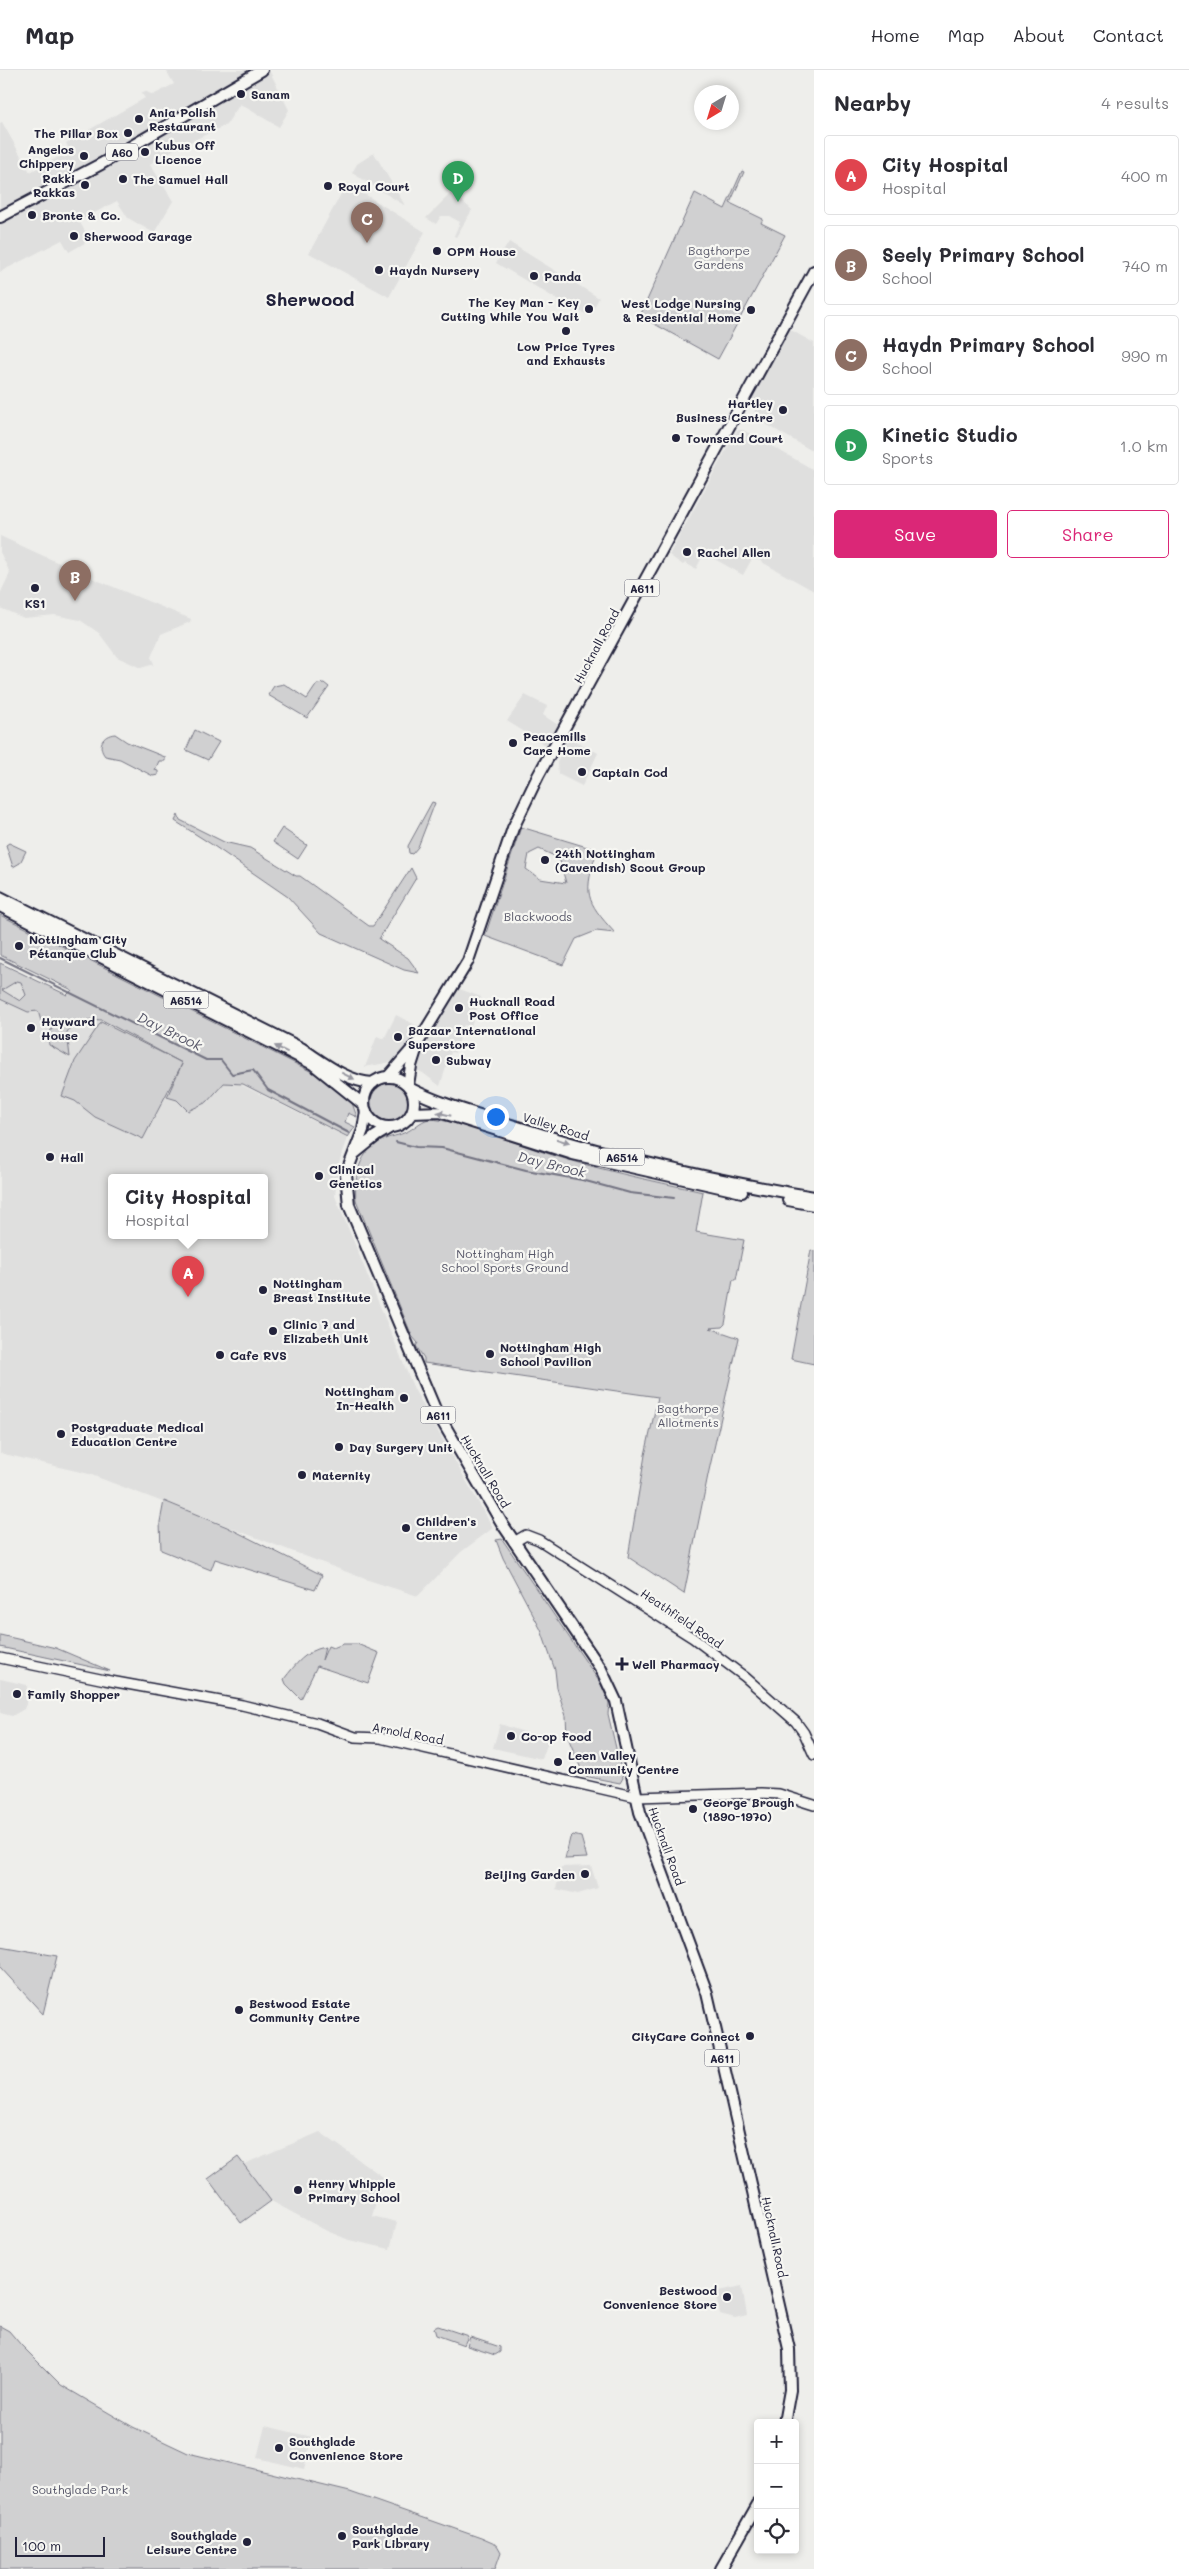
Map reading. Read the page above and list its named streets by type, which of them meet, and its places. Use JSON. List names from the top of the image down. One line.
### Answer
{"streets":{"main road":["A60","A611","Hucknall Road","A6514","Valley Road","Heathfield Road","Arnold Road"]},"crossings":[["Hucknall Road","A6514"],["Hucknall Road","Valley Road"],["Hucknall Road","Heathfield Road"],["Hucknall Road","Arnold Road"],["A6514","Valley Road"]],"districts":["Sherwood"],"water":["Day Brook"],"parks":["Bagthorpe Gardens","Blackwoods","Nottingham High School Sports Ground","Bagthorpe Allotments","Southglade Park"],"places":{"other":["Sanam","Ania Polish Restaurant","The Pillar Box","Kubus Off Licence","Angelos Chippery","The Samuel Hall","Rakki Rakkas","Royal Court","Bronte & Co.","Sherwood Garage","OPM House","Haydn Nursery","Panda","The Key Man - Key Cutting While You Wait","West Lodge Nursing & Residential Home","Low Price Tyres and Exhausts","Hartley Business Centre","Townsend Court","Rachel Allen","KS1","Peacemills Care Home","Captain Cod","24th Nottingham (Cavendish) Scout Group","Nottingham City Pétanque Club","Hucknall Road Post Office","Hayward House","Bazaar International Superstore","Subway","Hall","Clinical Genetics","Nottingham Breast Institute","Clinic 7 and Elizabeth Unit","Nottingham High School Pavilion","Cafe RVS","Nottingham In-Health","Postgraduate Medical Education Centre","Day Surgery Unit","Maternity","Children's Centre","Family Shopper","Co-op Food","Leen Valley Community Centre","George Brough (1890-1970)","Beijing Garden","Bestwood Estate Community Centre","CityCare Connect","Henry Whipple Primary School","Bestwood Convenience Store","Southglade Convenience Store","Southglade Park Library","Southglade Leisure Centre"],"health":["Well Pharmacy"]},"scale_bar":"100 m","north":"bottom left","page":{"header":"Map","nav":["Home","Map","About","Contact"],"heading":["Nearby","4 results"],"list":[{"mark":"A","name":"City Hospital","note":"Hospital","value":"400 m"},{"mark":"B","name":"Seely Primary School","note":"School","value":"740 m"},{"mark":"C","name":"Haydn Primary School","note":"School","value":"990 m"},{"mark":"D","name":"Kinetic Studio","note":"Sports","value":"1.0 km"}],"pins":["D","C","B","A"],"buttons":["Save","Share"],"popup":["City Hospital","Hospital"],"map_buttons":["+","−"],"scale":"100 m"}}
